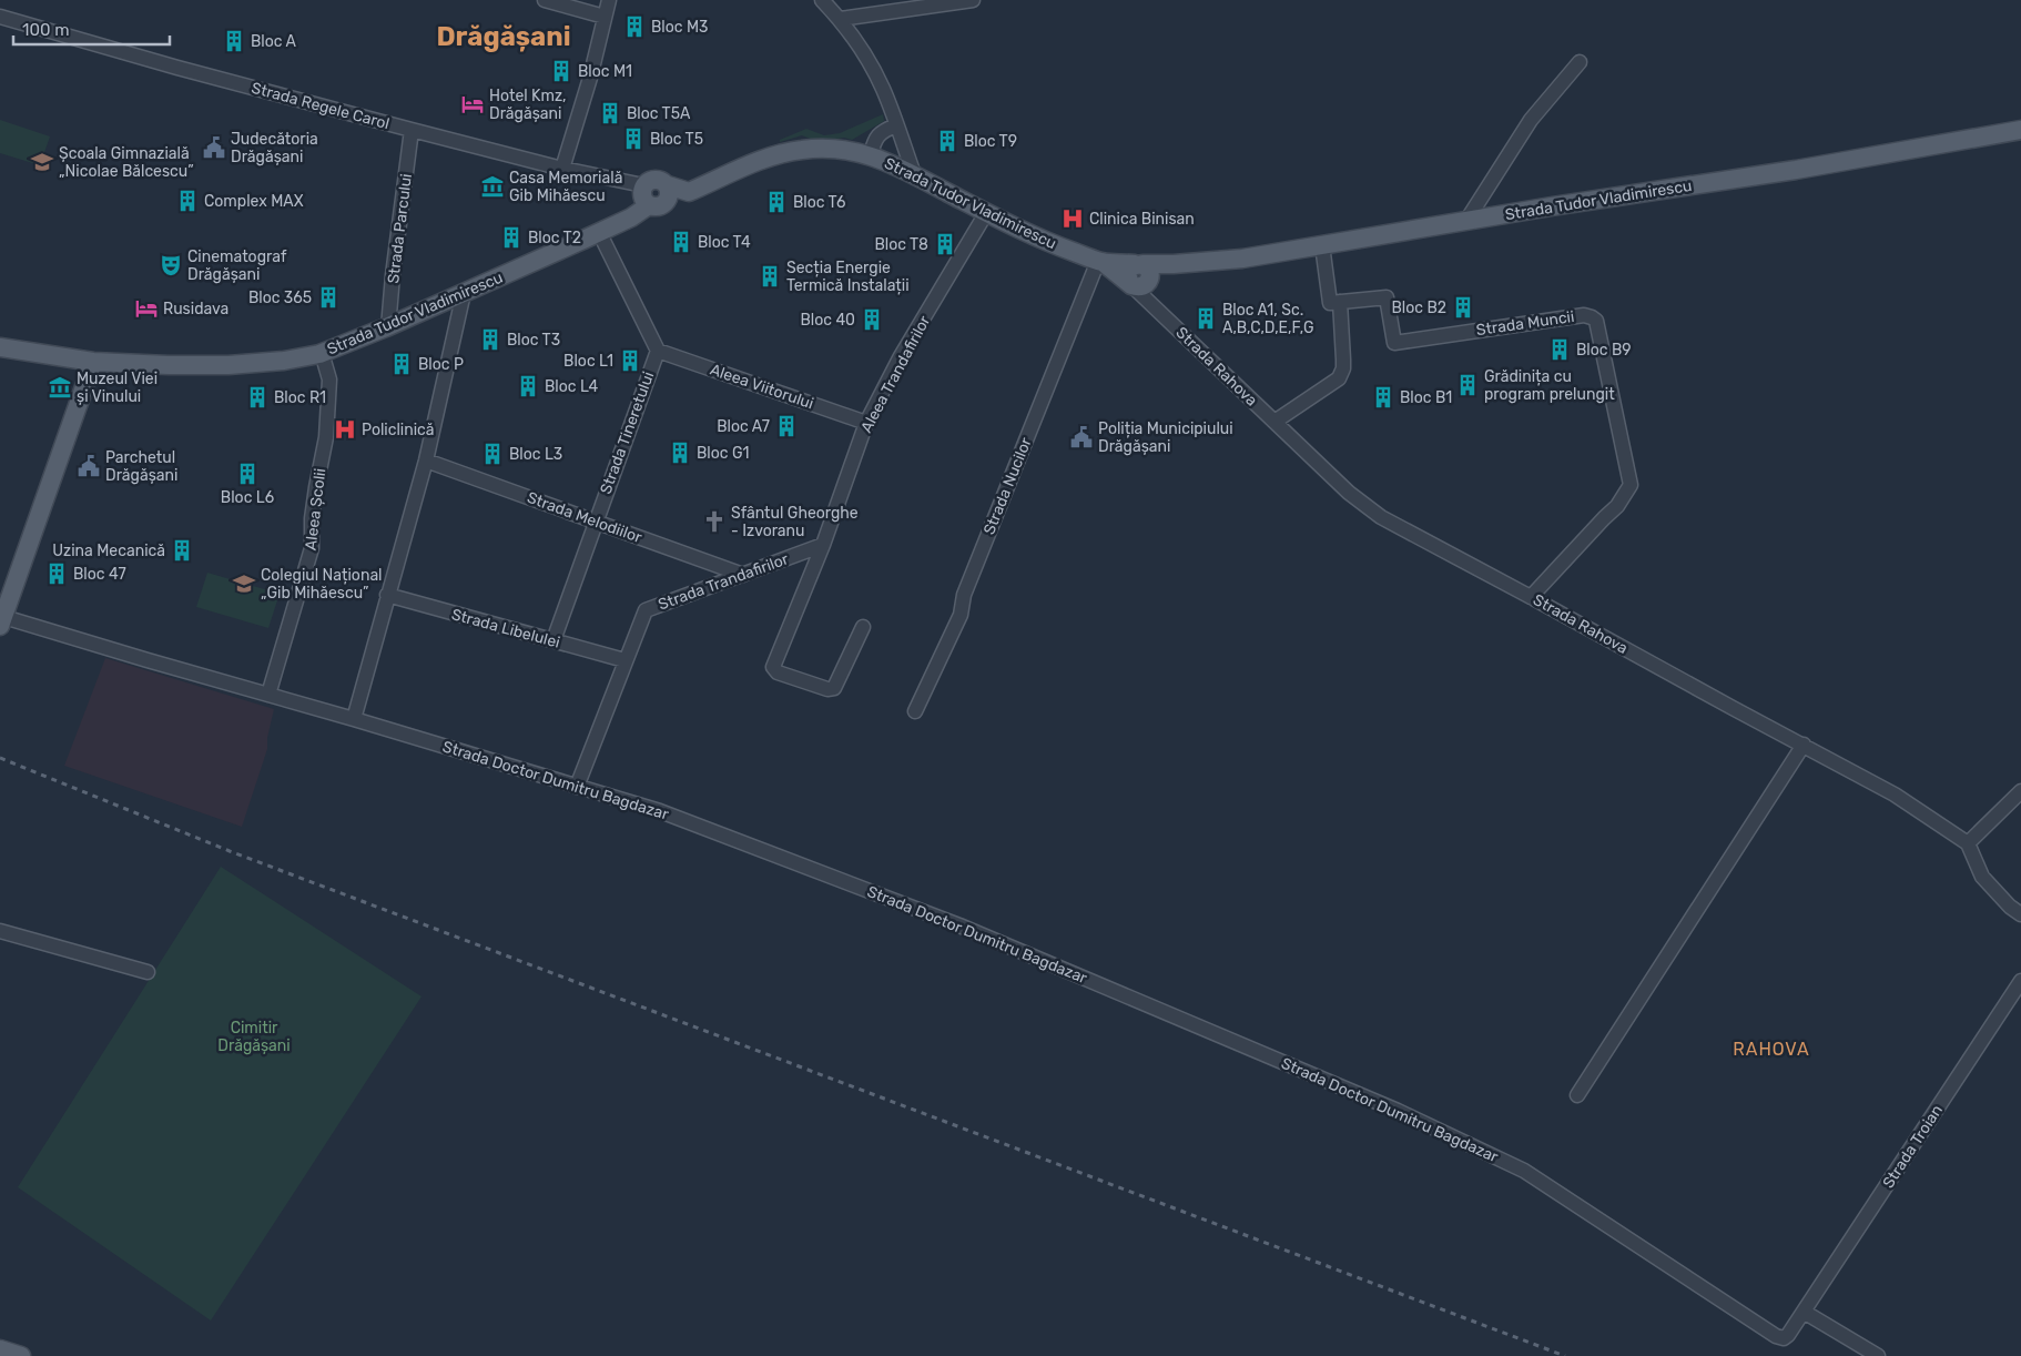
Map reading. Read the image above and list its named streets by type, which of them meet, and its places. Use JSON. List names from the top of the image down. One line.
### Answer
{"streets":{"main road":["Strada Tudor Vladimirescu"],"street":["Strada Regele Carol","Strada Parcului","Strada Muncii","Strada Rahova","Aleea Trandafirilor","Aleea Viitorului","Strada Tineretului","Strada Nucilor","Aleea Școlii","Strada Melodiilor","Strada Trandafirilor","Strada Libelulei","Strada Doctor Dumitru Bagdazar","Strada Troian"]},"crossings":[["Strada Regele Carol","Strada Tudor Vladimirescu"],["Strada Regele Carol","Strada Parcului"],["Strada Tudor Vladimirescu","Strada Parcului"],["Strada Tudor Vladimirescu","Strada Rahova"],["Strada Tudor Vladimirescu","Aleea Trandafirilor"],["Strada Tudor Vladimirescu","Strada Nucilor"],["Strada Tudor Vladimirescu","Aleea Școlii"],["Strada Muncii","Strada Rahova"],["Aleea Trandafirilor","Aleea Viitorului"],["Aleea Trandafirilor","Strada Trandafirilor"],["Aleea Viitorului","Strada Tineretului"],["Strada Tineretului","Strada Melodiilor"],["Strada Tineretului","Strada Libelulei"],["Aleea Școlii","Strada Doctor Dumitru Bagdazar"],["Strada Melodiilor","Strada Trandafirilor"],["Strada Trandafirilor","Strada Libelulei"],["Strada Trandafirilor","Strada Doctor Dumitru Bagdazar"],["Strada Doctor Dumitru Bagdazar","Strada Troian"]],"districts":["Drăgășani","RAHOVA"],"parks":["Cimitir Drăgășani"],"places":{"building":["Bloc M3","Bloc A","Bloc M1","Bloc T5A","Bloc T5","Bloc T9","Complex MAX","Bloc T6","Bloc T2","Bloc T4","Bloc T8","Secția Energie Termică Instalații","Bloc 365","Bloc B2","Bloc A1, Sc. A,B,C,D,E,F,G","Bloc 40","Bloc T3","Bloc B9","Bloc L1","Bloc P","Grădinița cu program prelungit","Bloc L4","Bloc R1","Bloc B1","Bloc A7","Bloc G1","Bloc L3","Bloc L6","Uzina Mecanică","Bloc 47"],"hotel":["Hotel Kmz, Drăgășani","Rusidava"],"public building":["Judecătoria Drăgășani","Poliția Municipiului Drăgășani","Parchetul Drăgășani"],"school or university":["Școala Gimnazială „Nicolae Bălcescu”","Colegiul Național „Gib Mihăescu”"],"museum":["Casa Memorială Gib Mihăescu","Muzeul Viei și Vinului"],"hospital":["Clinica Binisan","Policlinică"],"theatre":["Cinematograf Drăgășani"],"church":["Sfântul Gheorghe - Izvoranu"]},"scale_bar":"100 m"}
